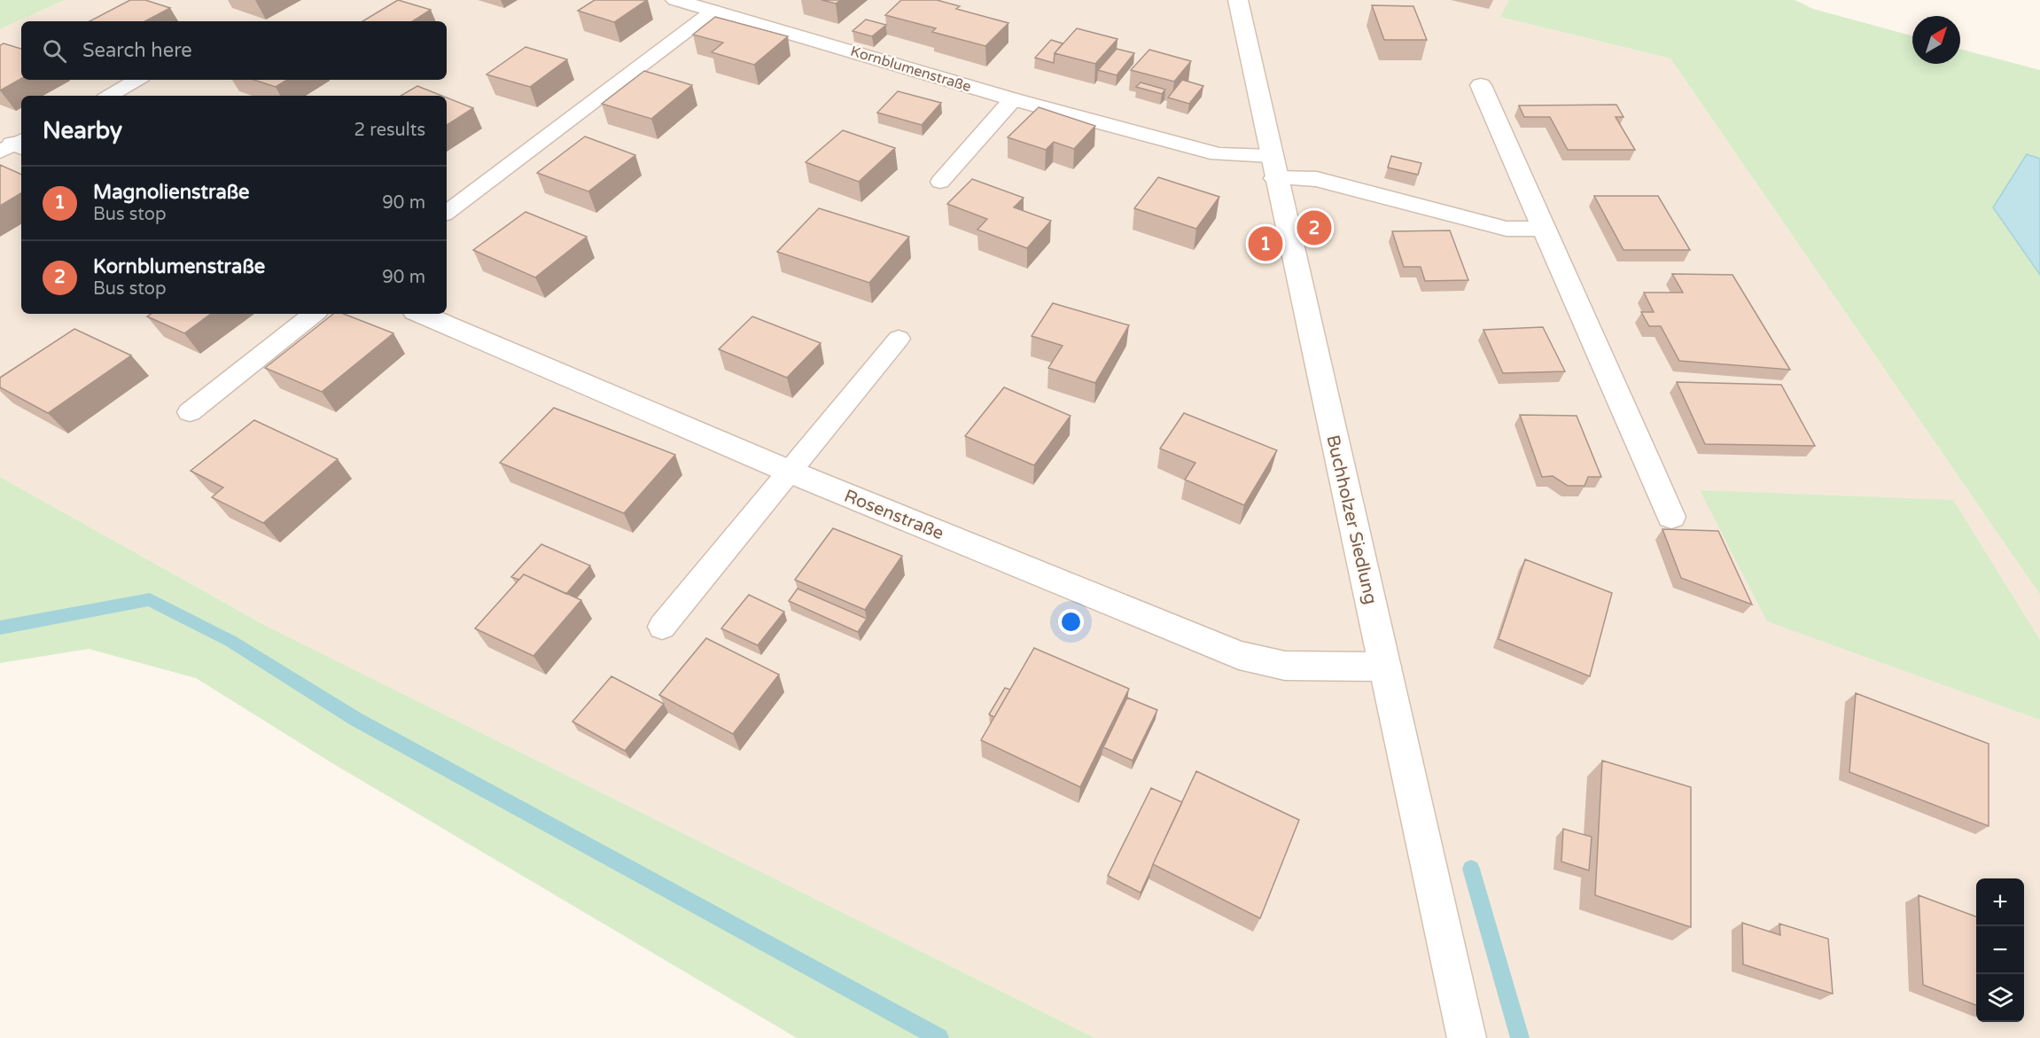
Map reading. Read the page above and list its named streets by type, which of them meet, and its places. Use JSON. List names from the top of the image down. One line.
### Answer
{"streets":{"street":["Kornblumenstraße","Rosenstraße","Buchholzer Siedlung"]},"crossings":[["Kornblumenstraße","Buchholzer Siedlung"],["Rosenstraße","Buchholzer Siedlung"]],"north":"top right","page":{"search":"Search here","heading":["Nearby","2 results"],"list":[{"mark":"1","name":"Magnolienstraße","note":"Bus stop","value":"90 m"},{"mark":"2","name":"Kornblumenstraße","note":"Bus stop","value":"90 m"}],"pins":["2","1"],"map_buttons":["+","−"]}}
